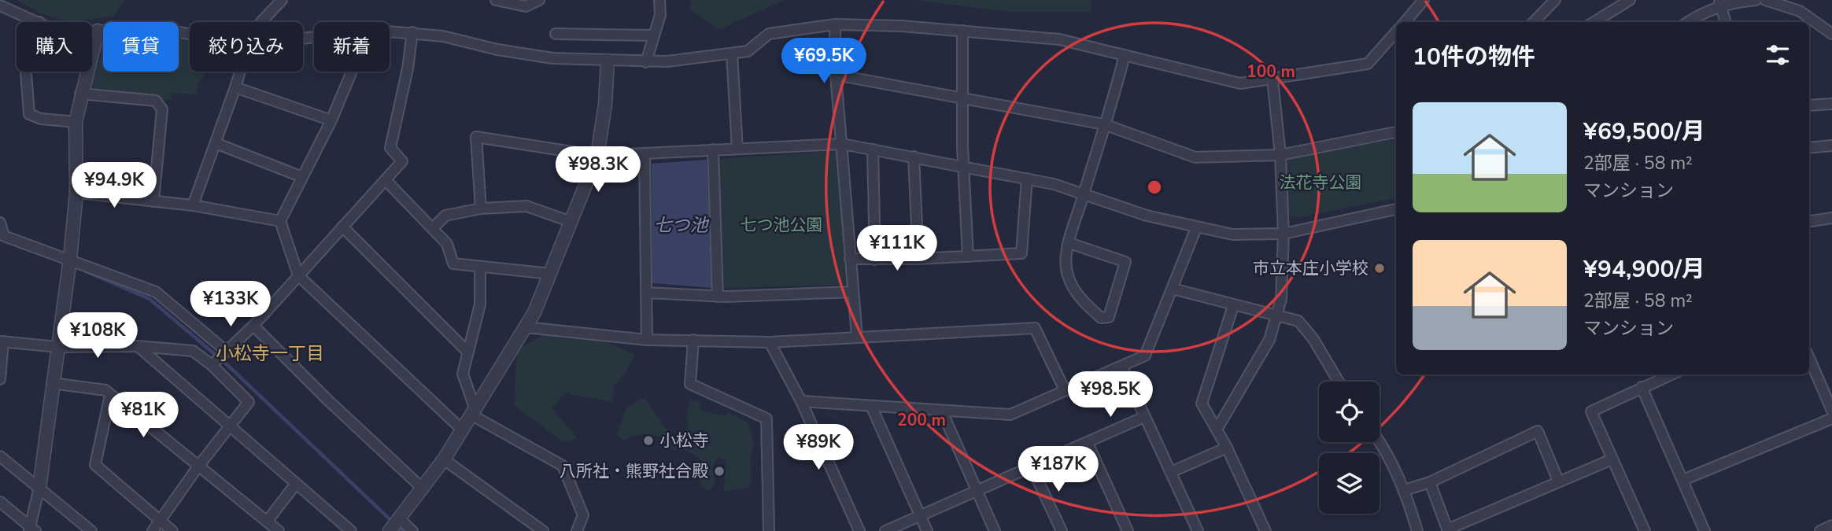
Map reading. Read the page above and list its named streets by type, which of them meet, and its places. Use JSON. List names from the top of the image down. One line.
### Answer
{"districts":["小松寺一丁目"],"water":["七つ池"],"parks":["法花寺公園","七つ池公園"],"places":["市立本庄小学校","小松寺","八所社・熊野社合殿"],"page":{"chip":["購入","賃貸","絞り込み","新着"],"heading":"10件の物件","price":["¥69.5K","¥98.3K","¥94.9K","¥111K","¥133K","¥108K","¥98.5K","¥81K","¥89K","¥187K"],"list":[{"name":"¥69,500/月","note":"2部屋 · 58 m² · マンション"},{"name":"¥94,900/月","note":"2部屋 · 58 m² · マンション"}]},"rings":["100 m","200 m"]}
